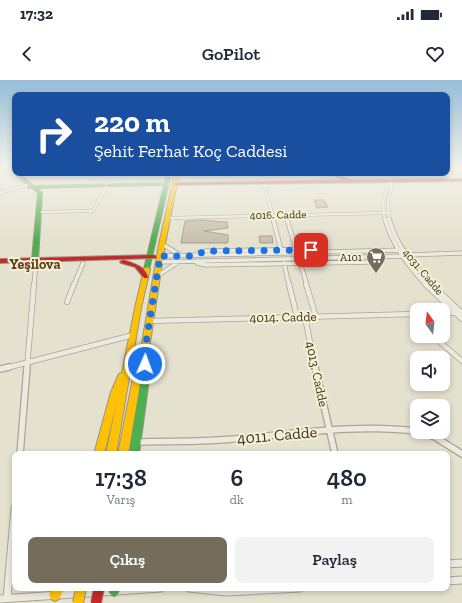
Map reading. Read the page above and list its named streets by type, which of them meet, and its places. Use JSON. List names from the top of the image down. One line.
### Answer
{"streets":{"street":["4016. Cadde","4031. Cadde","4014. Cadde","4013. Cadde","4011. Cadde"]},"crossings":[["4016. Cadde","4031. Cadde"],["4014. Cadde","4013. Cadde"],["4013. Cadde","4011. Cadde"]],"districts":["Yeşilova"],"places":{"supermarket":["A101"]},"north":"top","page":{"status":"17:32","header":"GoPilot","turn":["220 m","Şehit Ferhat Koç Caddesi"],"eta":["17:38","Varış","6","dk","480","m"],"buttons":["Çıkış","Paylaş"]}}
